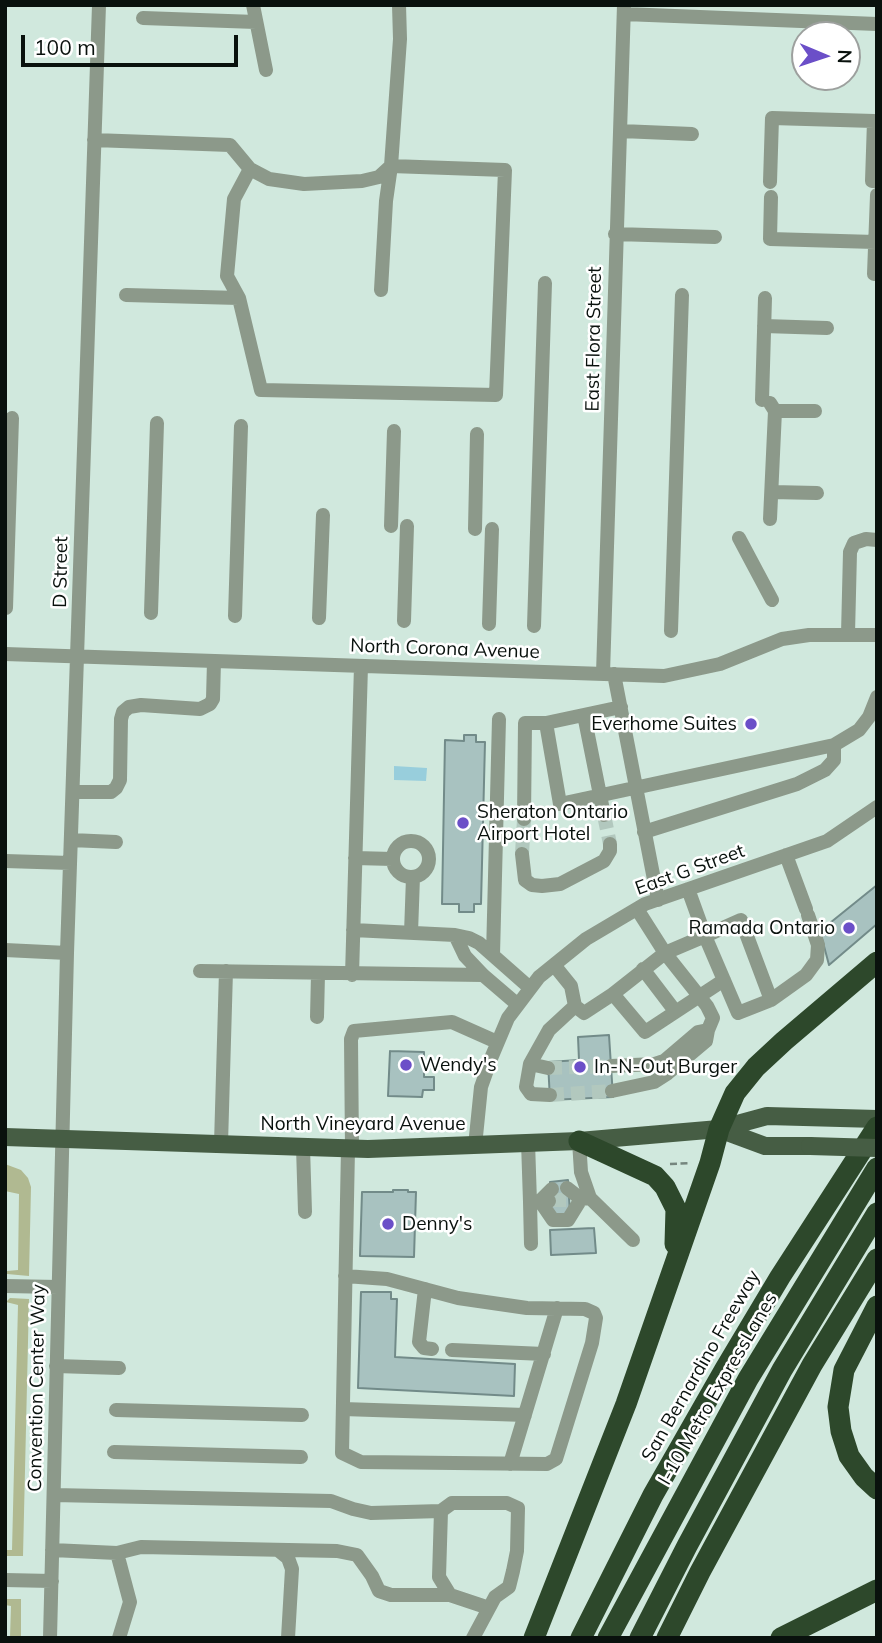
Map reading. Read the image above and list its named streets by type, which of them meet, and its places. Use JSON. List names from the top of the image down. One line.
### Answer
{"streets":{"highway":["San Bernardino Freeway","I-10 Metro ExpressLanes"],"main road":["North Vineyard Avenue"],"street":["East Flora Street","D Street","North Corona Avenue","East G Street","Convention Center Way"]},"crossings":[["East Flora Street","North Corona Avenue"],["East Flora Street","East G Street"],["D Street","North Corona Avenue"],["D Street","North Vineyard Avenue"],["D Street","Convention Center Way"],["East G Street","North Vineyard Avenue"],["North Vineyard Avenue","Convention Center Way"]],"places":["Everhome Suites","Sheraton Ontario Airport Hotel","Ramada Ontario","Wendy's","In-N-Out Burger","Denny's"],"scale_bar":"100 m","north":"right"}
